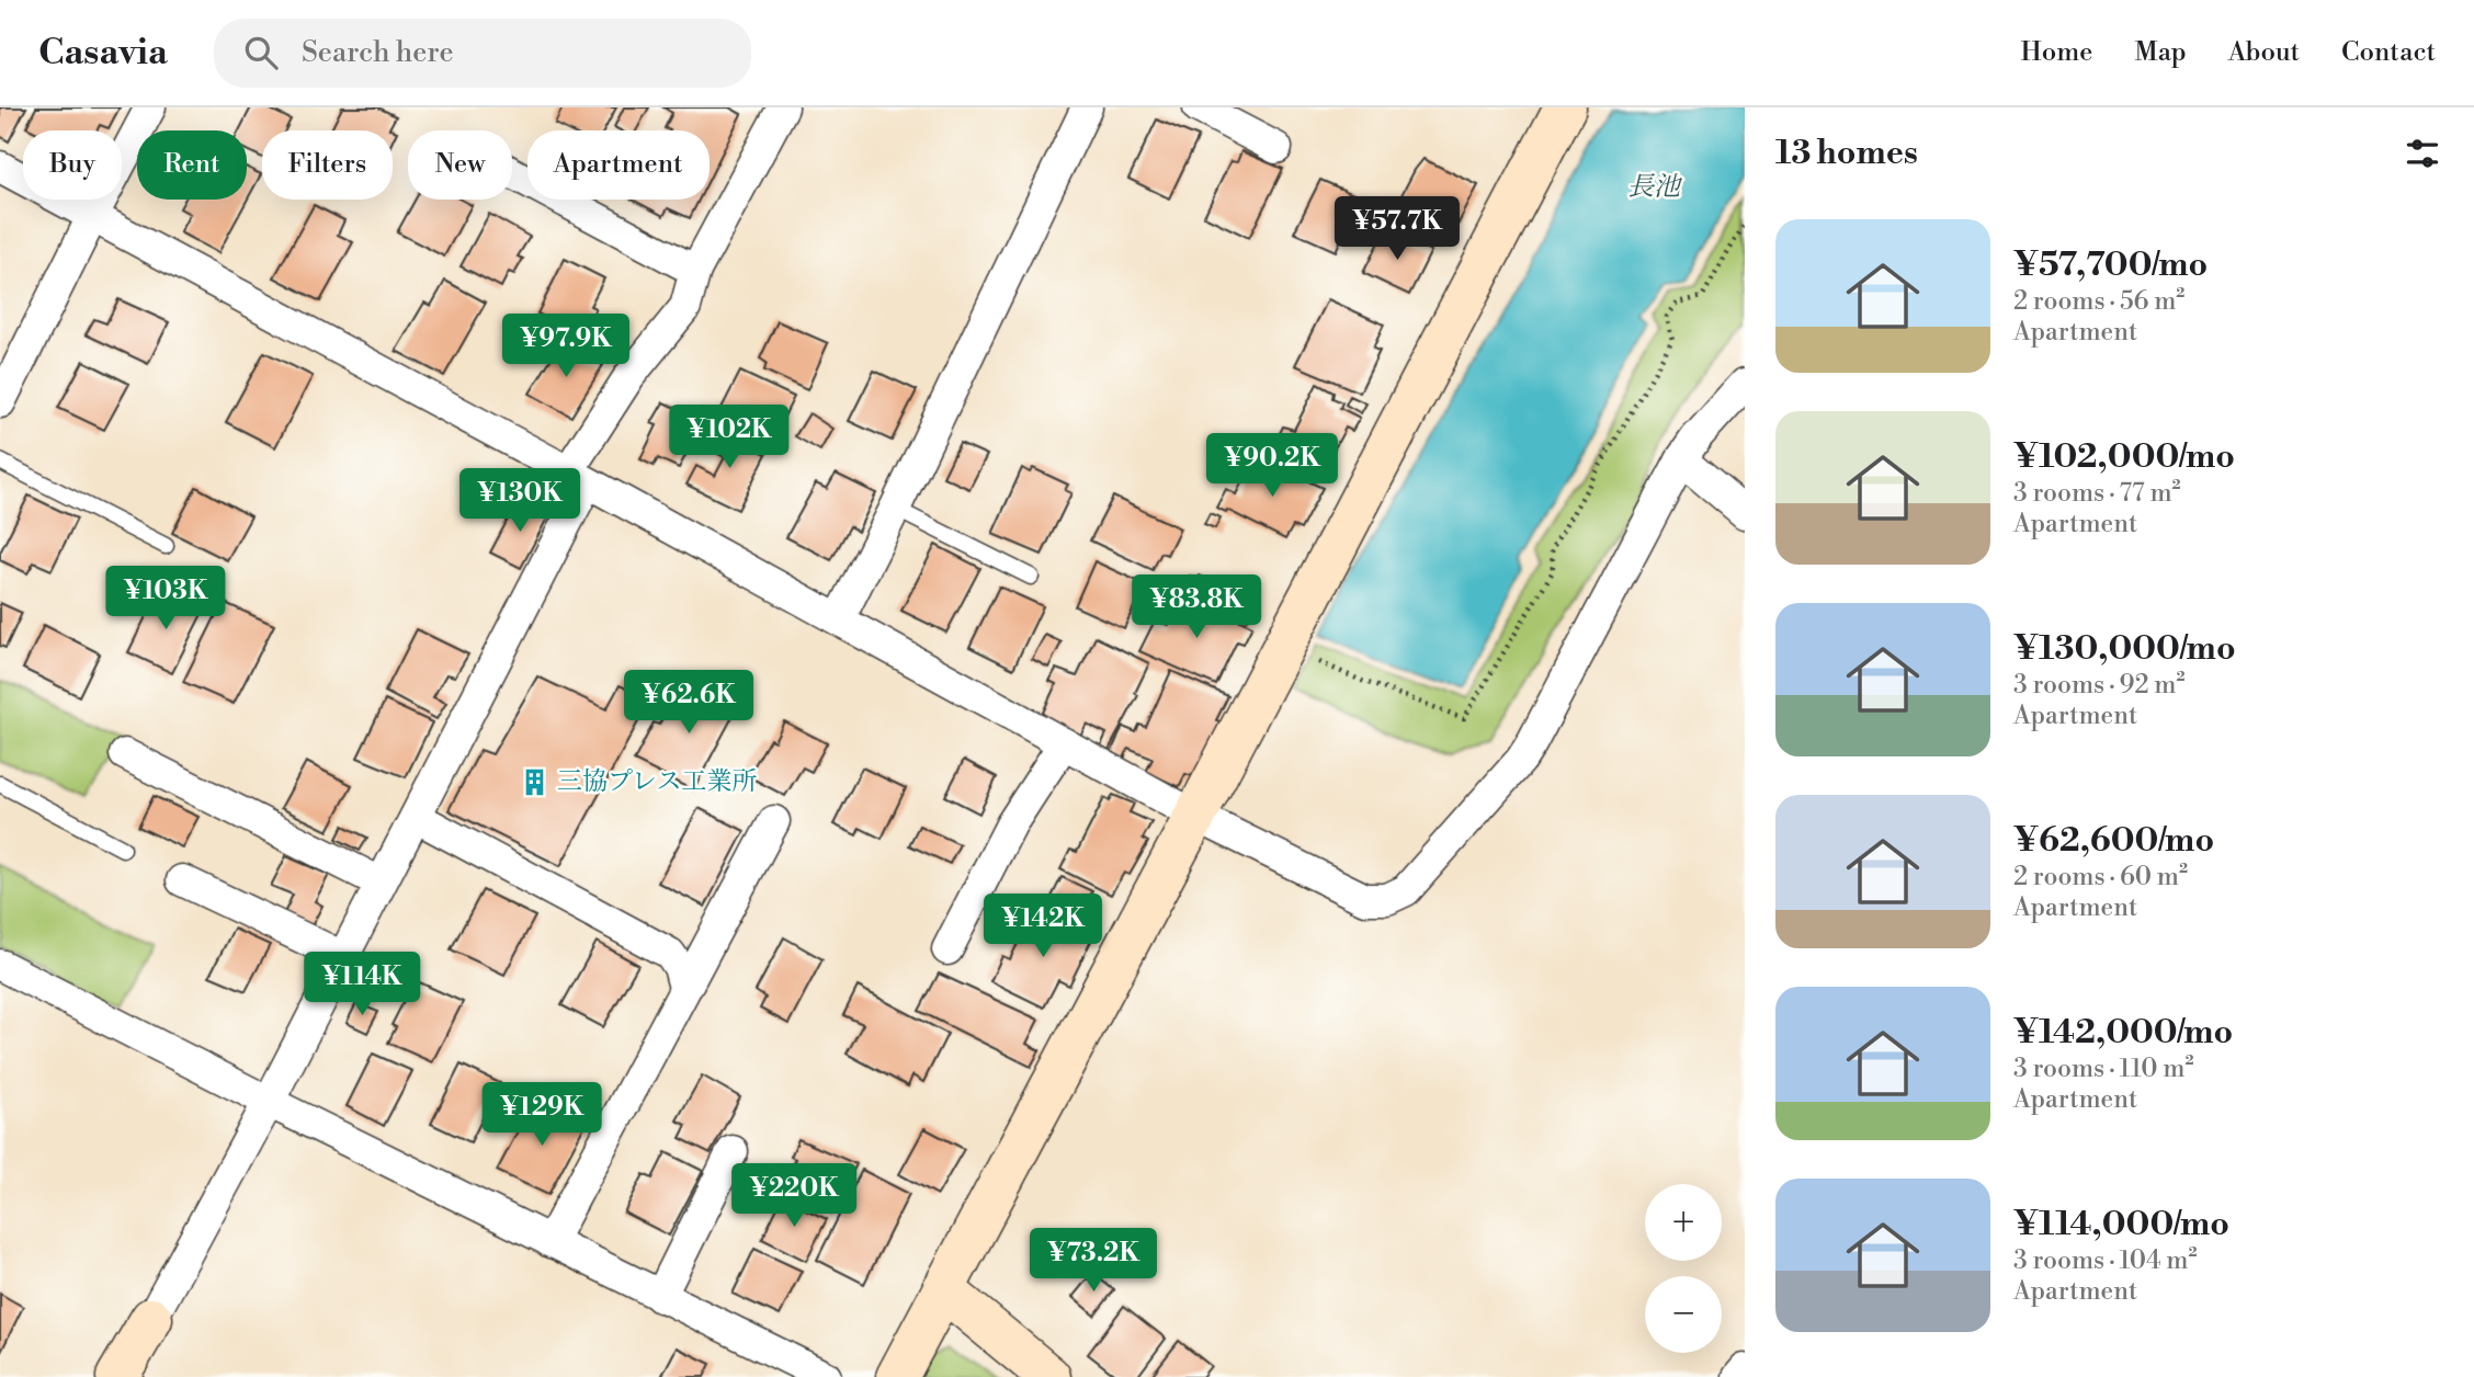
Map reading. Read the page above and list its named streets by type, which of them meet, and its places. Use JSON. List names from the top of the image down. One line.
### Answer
{"water":["長池"],"places":{"building":["三協プレス工業所"]},"page":{"header":"Casavia","search":"Search here","nav":["Home","Map","About","Contact"],"heading":"13 homes","chip":["Buy","Rent","Filters","New","Apartment"],"price":["¥57.7K","¥97.9K","¥102K","¥90.2K","¥130K","¥103K","¥83.8K","¥62.6K","¥142K","¥114K","¥129K","¥220K","¥73.2K"],"list":[{"name":"¥57,700/mo","note":"2 rooms · 56 m² · Apartment"},{"name":"¥102,000/mo","note":"3 rooms · 77 m² · Apartment"},{"name":"¥130,000/mo","note":"3 rooms · 92 m² · Apartment"},{"name":"¥62,600/mo","note":"2 rooms · 60 m² · Apartment"},{"name":"¥142,000/mo","note":"3 rooms · 110 m² · Apartment"},{"name":"¥114,000/mo","note":"3 rooms · 104 m² · Apartment"}],"map_buttons":["+","−"]}}
